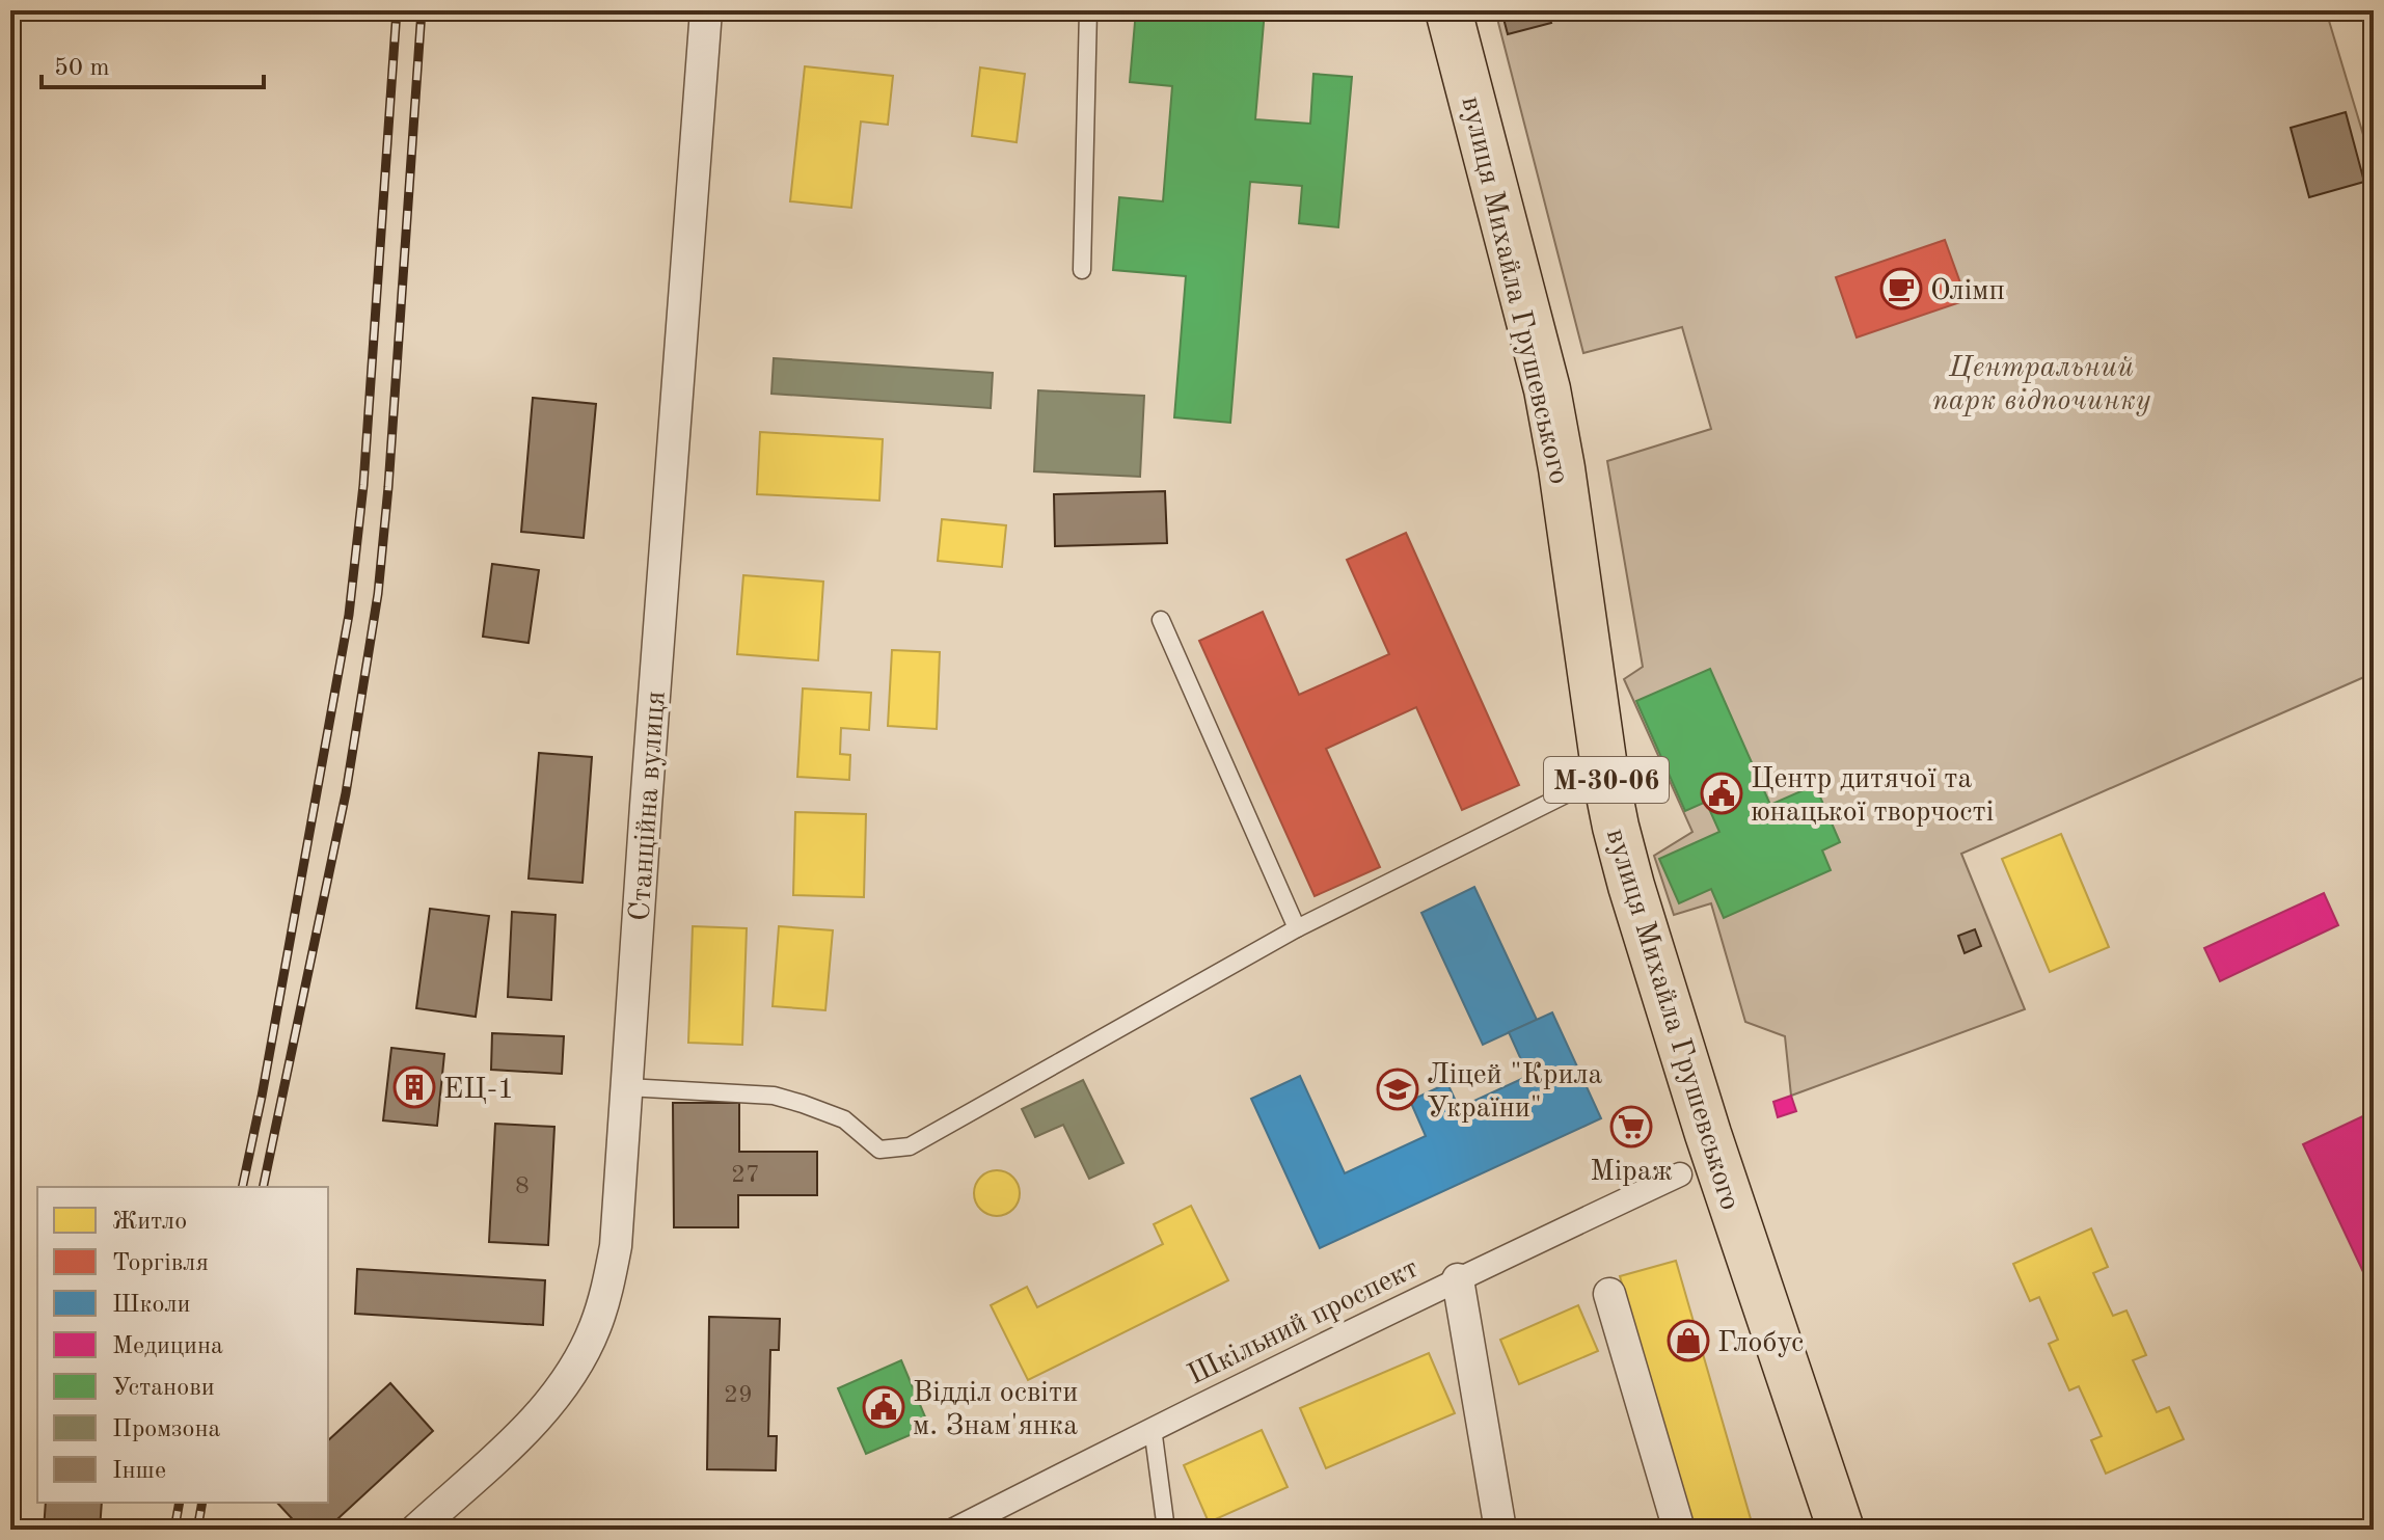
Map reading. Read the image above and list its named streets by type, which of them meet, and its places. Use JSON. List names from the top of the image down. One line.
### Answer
{"streets":{"main road":["вулиця Михайла Грушевського","М-30-06"],"street":["Станційна вулиця","Шкільний проспект"]},"parks":["Центральний парк відпочинку"],"places":{"cafe":["Олімп"],"public building":["Центр дитячої та юнацької творчості","Відділ освіти м. Знам'янка"],"building":["ЕЦ-1"],"school or university":["Ліцей \"Крила України\""],"supermarket":["Міраж"],"shop":["Глобус"]},"house_numbers":["27","8","29"],"legend":["Житло","Торгівля","Школи","Медицина","Установи","Промзона","Інше"],"scale_bar":"50 m"}
